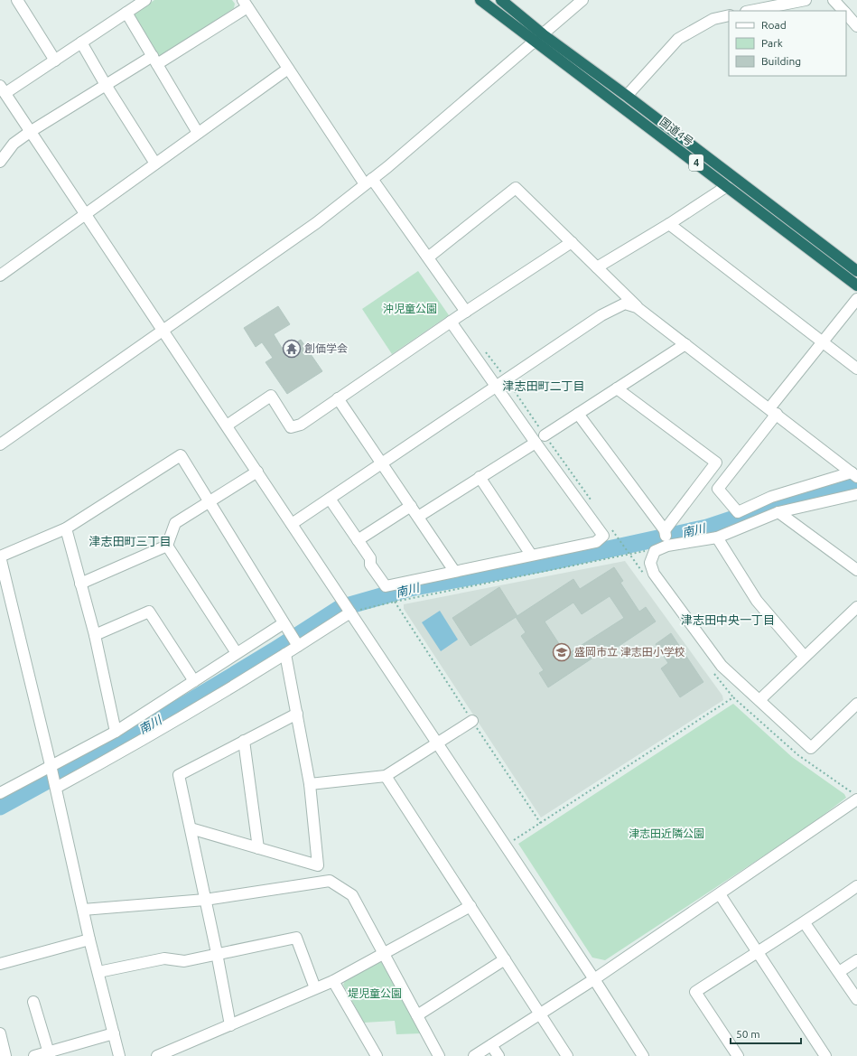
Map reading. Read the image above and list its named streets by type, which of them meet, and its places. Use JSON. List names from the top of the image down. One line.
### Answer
{"streets":{"highway":["国道4号","4"]},"districts":["津志田町二丁目","津志田町三丁目","津志田中央一丁目"],"water":["南川"],"parks":["沖児童公園","津志田近隣公園","堤児童公園"],"places":{"temple":["創価学会"],"school or university":["盛岡市立 津志田小学校"]},"legend":["Road","Park","Building"],"scale_bar":"50 m"}
